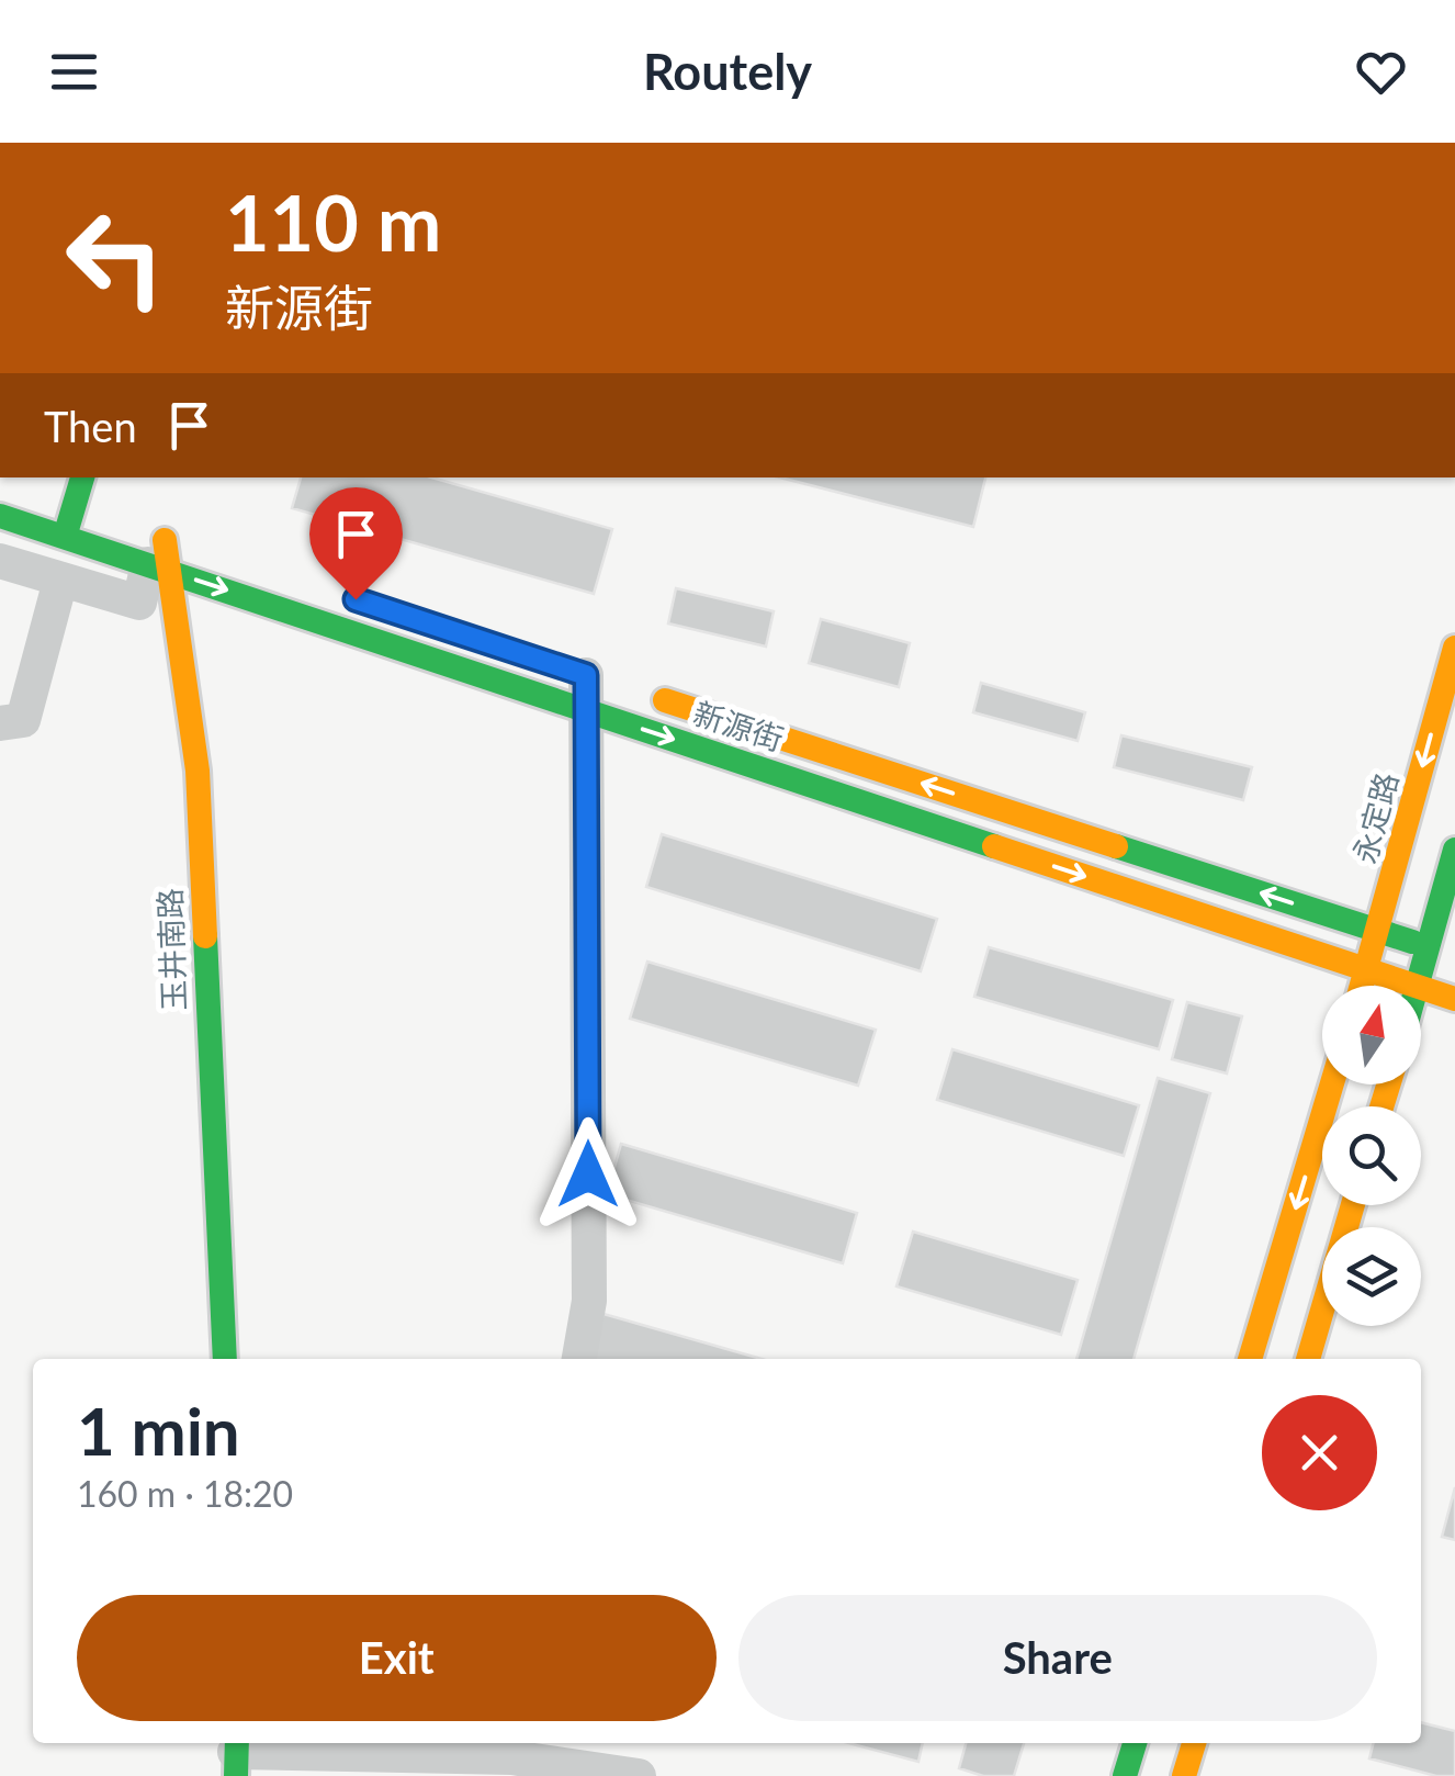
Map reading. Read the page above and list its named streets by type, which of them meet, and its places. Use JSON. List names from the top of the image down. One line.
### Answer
{"streets":{"main road":["新源街","永定路","玉井南路"]},"crossings":[["新源街","永定路"],["新源街","玉井南路"]],"north":"top","page":{"header":"Routely","turn":["110 m","新源街"],"then":"Then","heading":["1 min","160 m · 18:20"],"buttons":["Exit","Share"]}}
